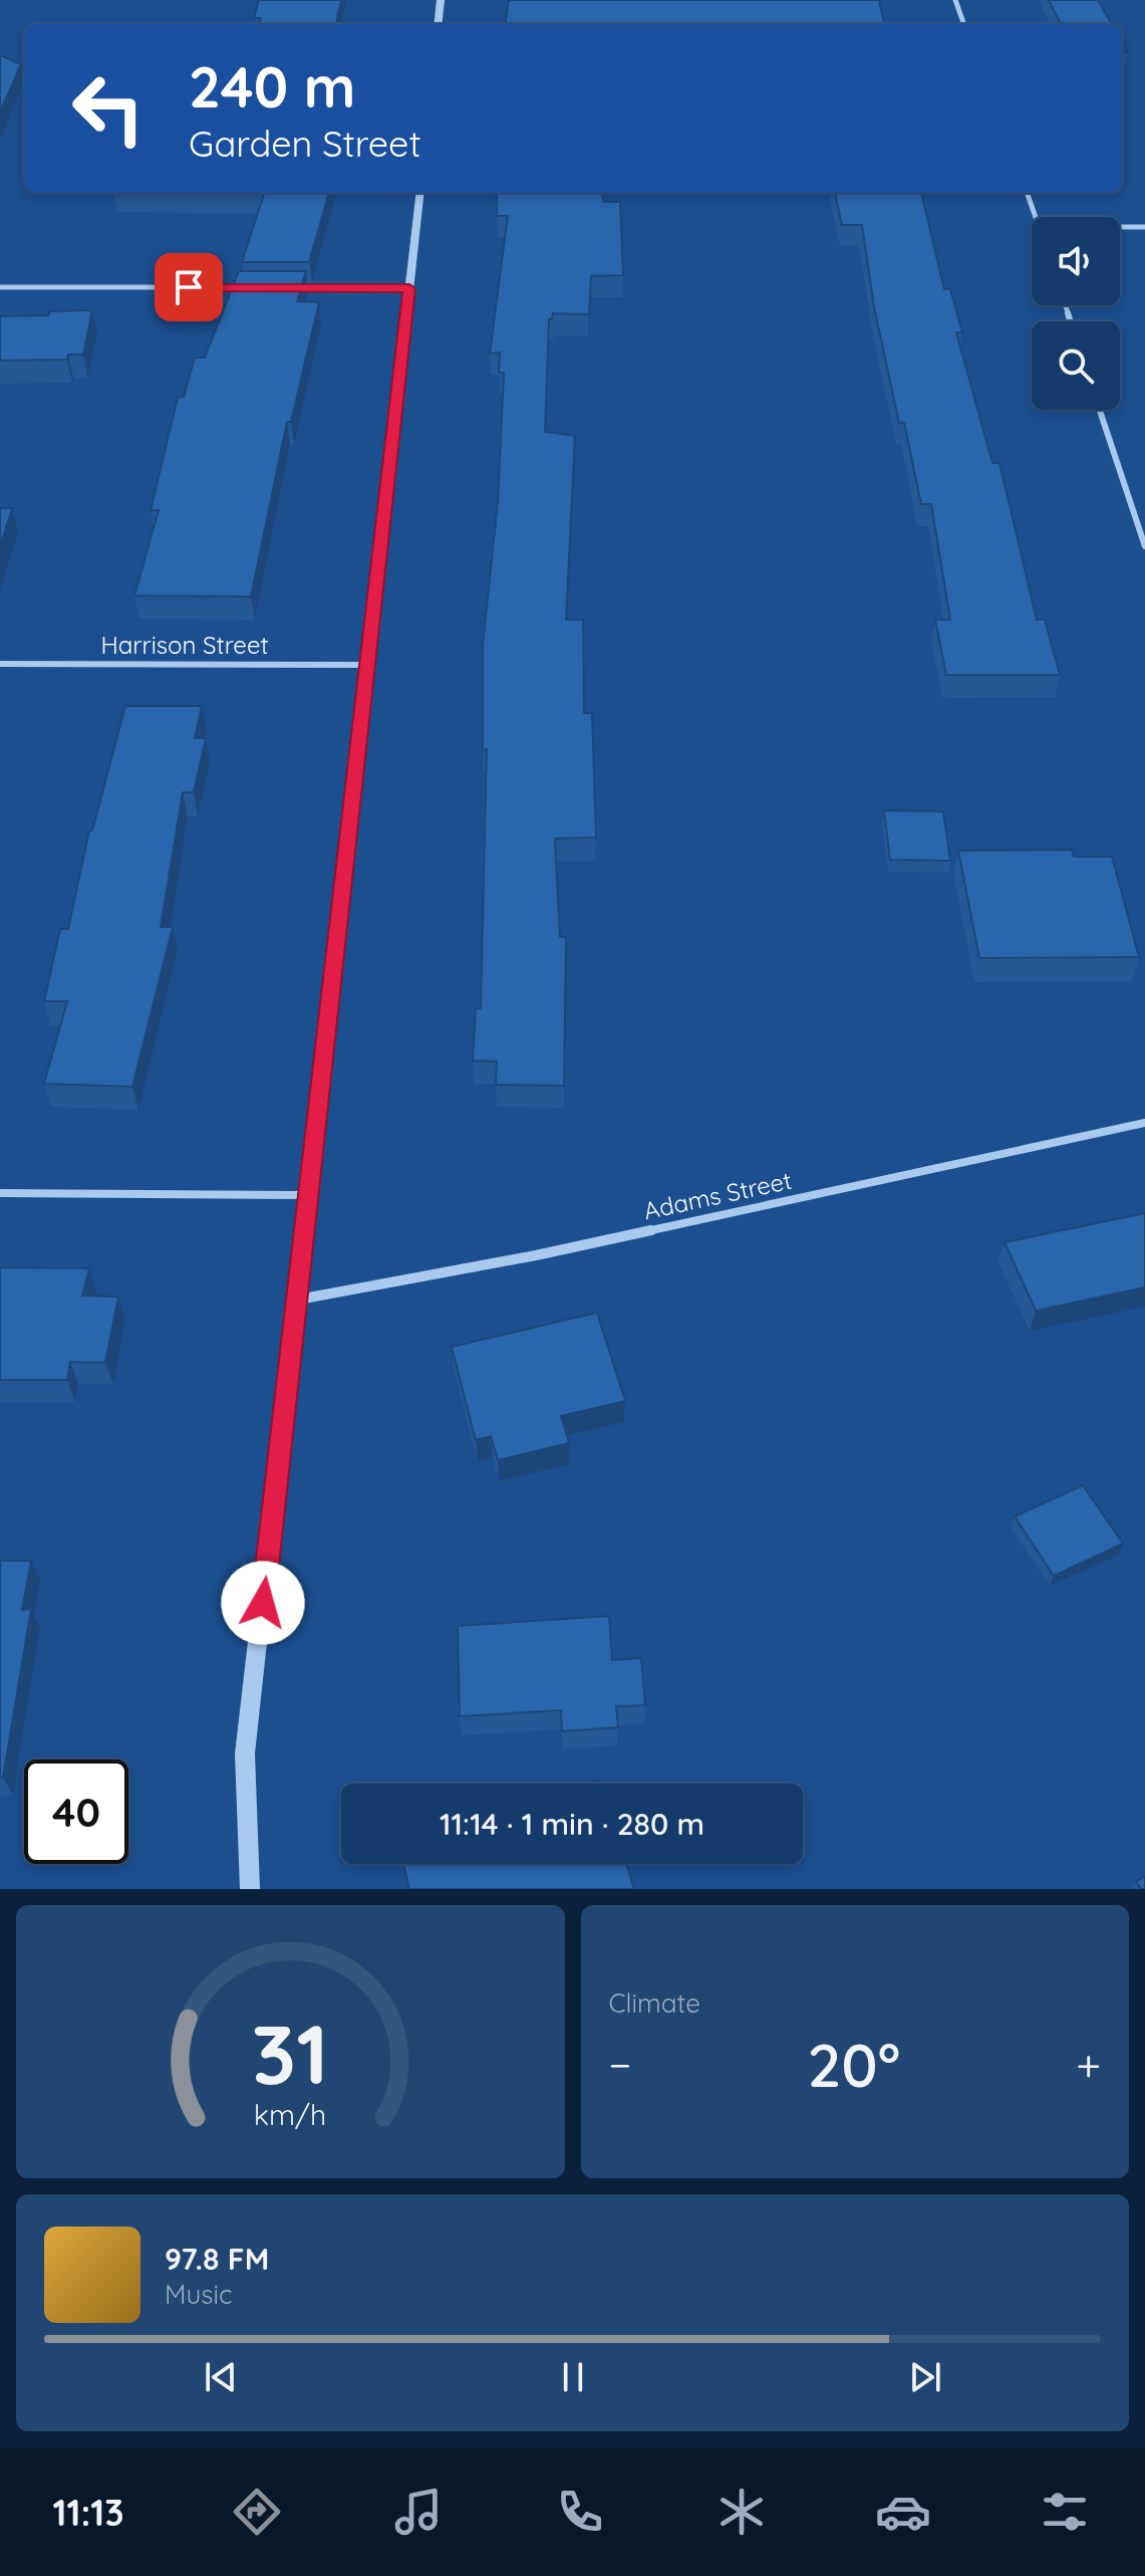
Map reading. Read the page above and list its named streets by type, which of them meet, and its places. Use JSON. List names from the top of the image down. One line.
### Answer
{"streets":{"street":["Harrison Street","Adams Street"]},"page":{"turn":["240 m","Garden Street"],"limit":"40","trip":"11:14 · 1 min · 280 m","tile":"Climate","heat":["−","20°","+"],"song":["97.8 FM","Music"],"tabs":"11:13","gauge":["31","km/h"]}}
